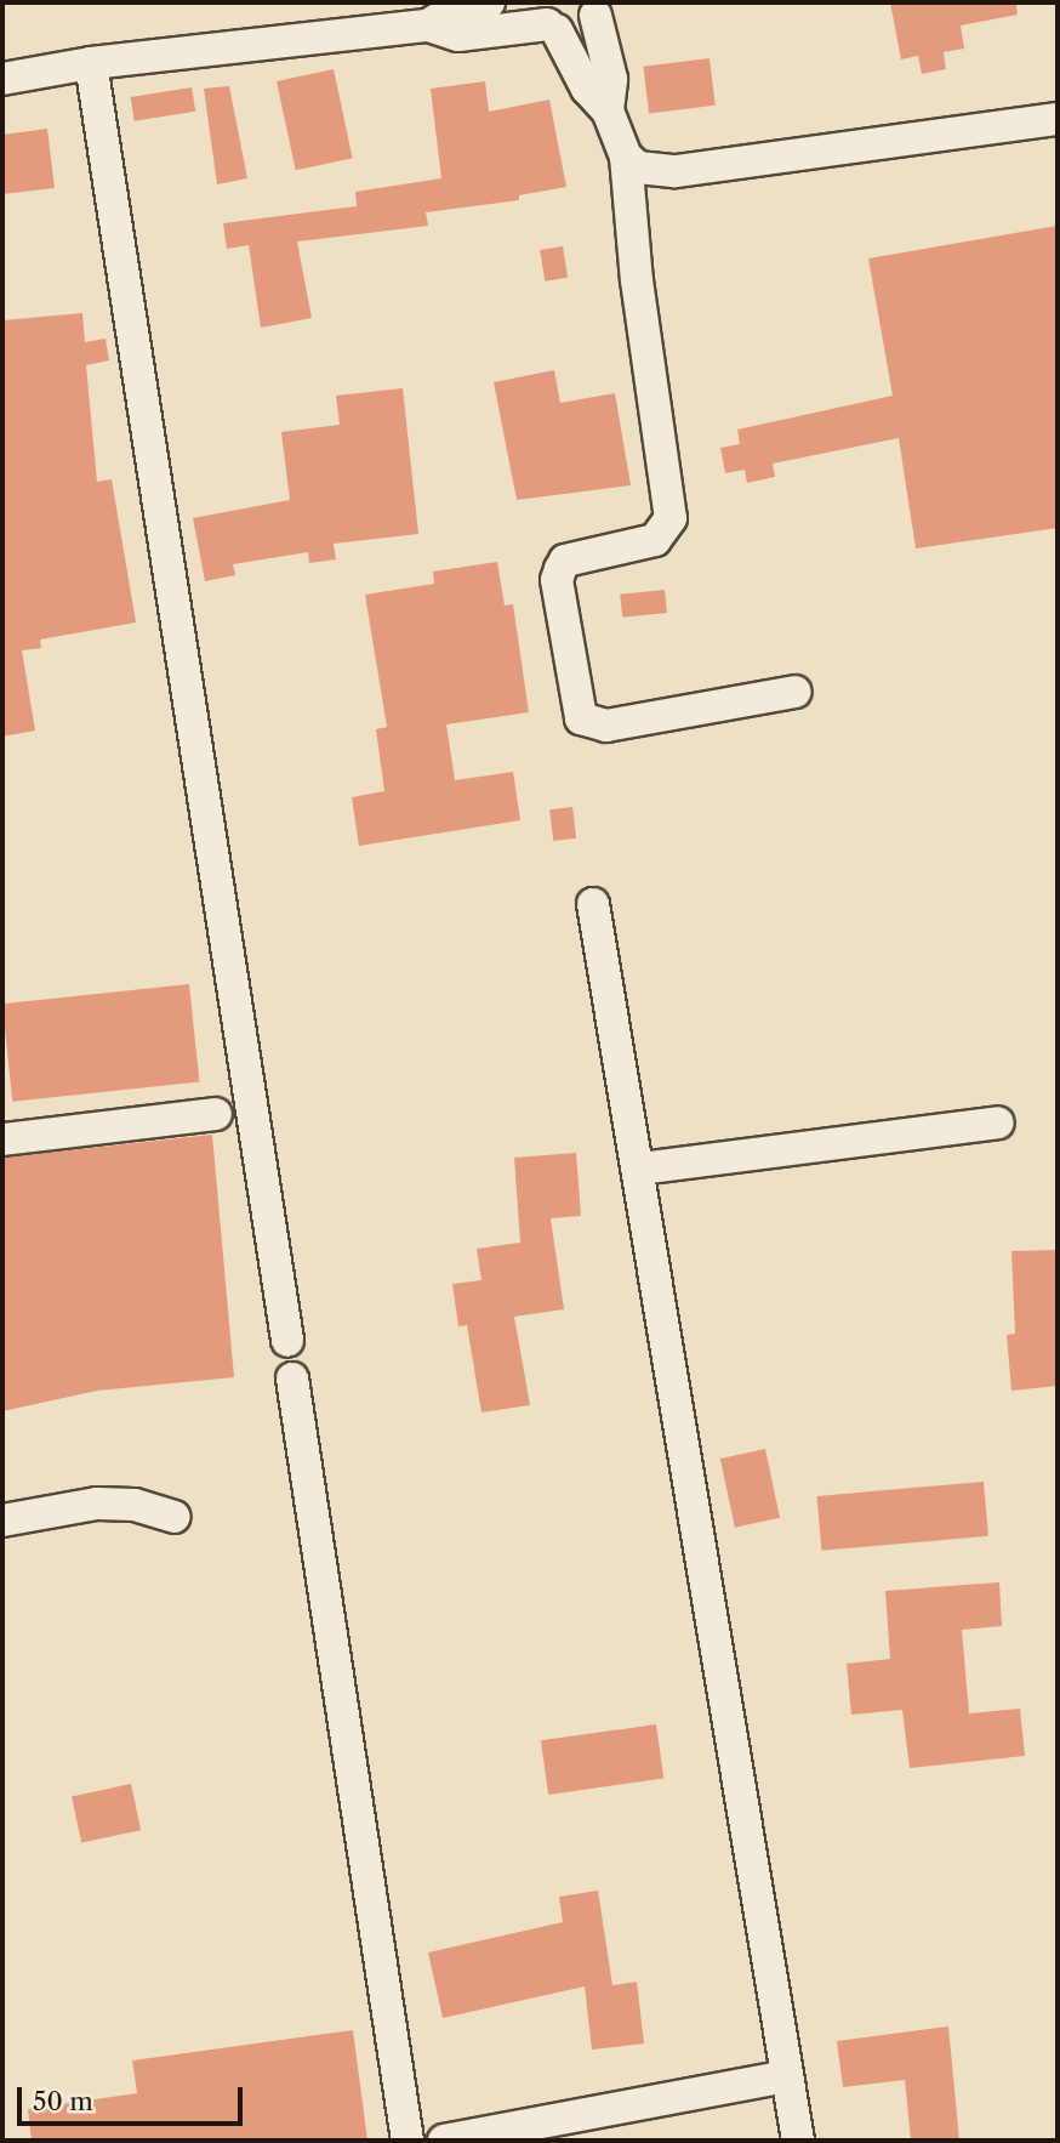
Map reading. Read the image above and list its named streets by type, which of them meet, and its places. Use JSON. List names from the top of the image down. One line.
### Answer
{"scale_bar":"50 m"}
